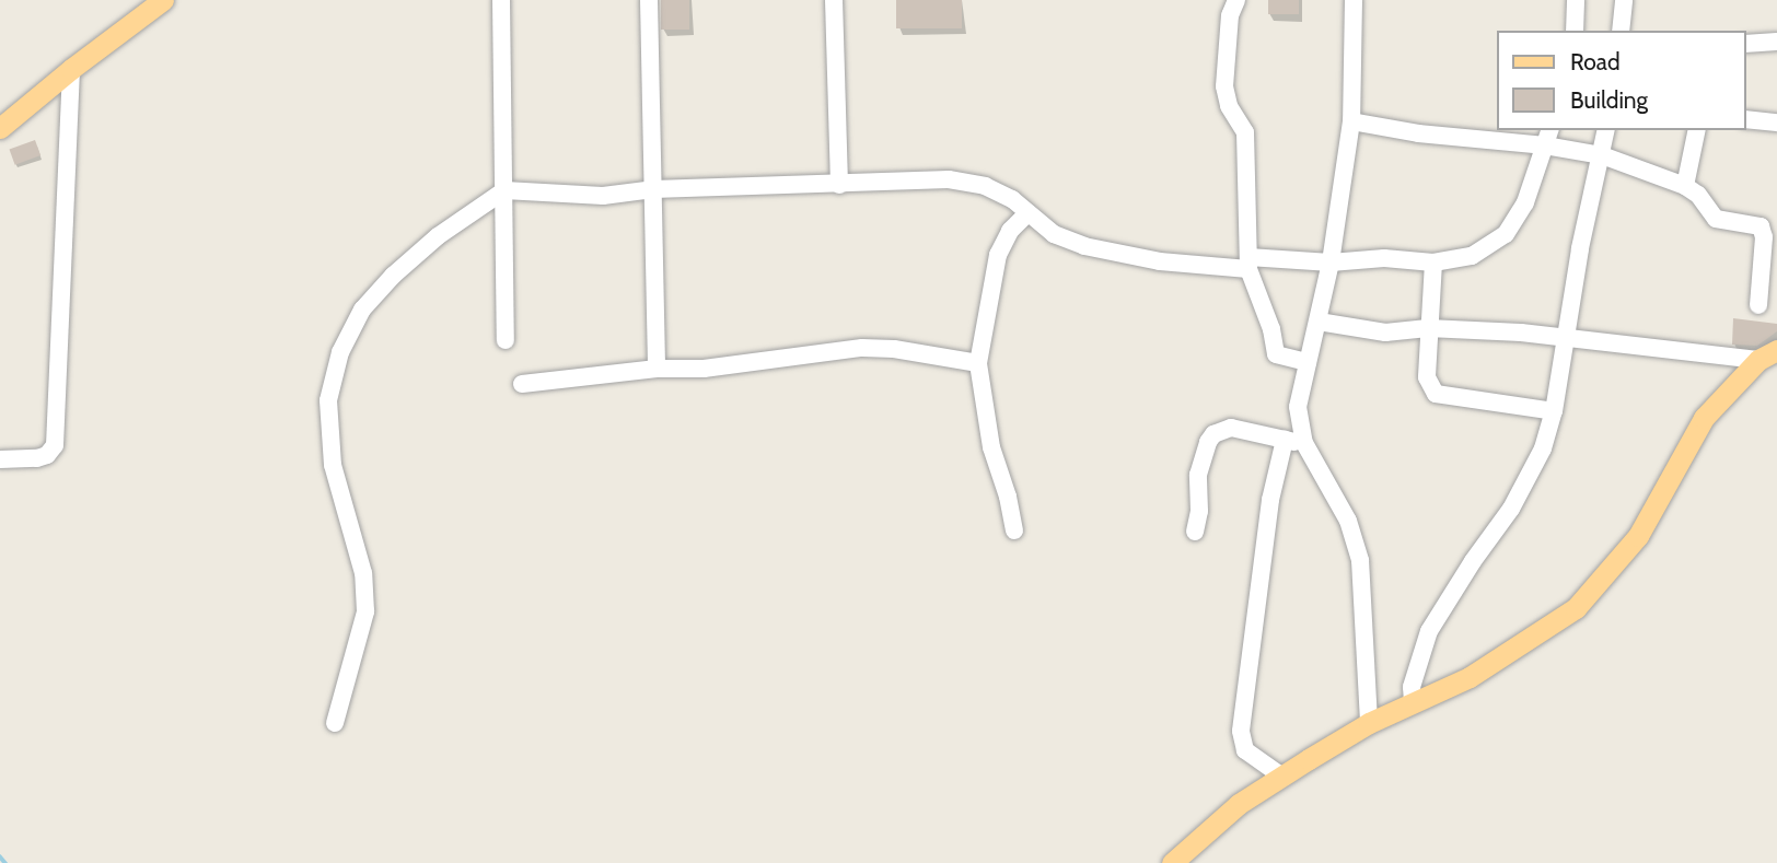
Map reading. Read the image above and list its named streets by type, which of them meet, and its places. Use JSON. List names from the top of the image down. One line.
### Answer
{"legend":["Road","Building"]}
